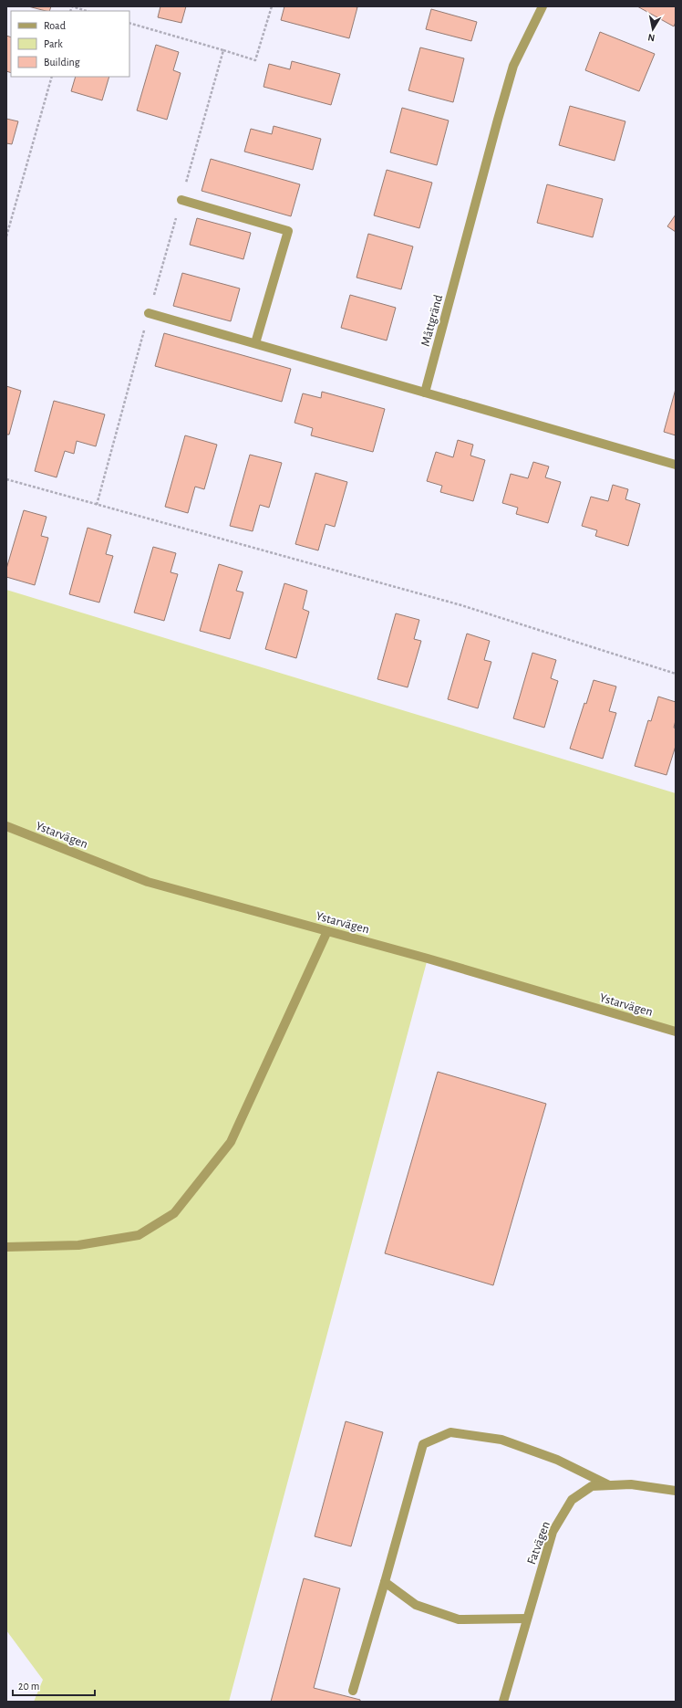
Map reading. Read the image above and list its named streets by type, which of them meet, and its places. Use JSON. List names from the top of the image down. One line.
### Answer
{"streets":{"street":["Måttgränd","Ystarvägen","Fatvägen"]},"legend":["Road","Park","Building"],"scale_bar":"20 m","north":"bottom"}
